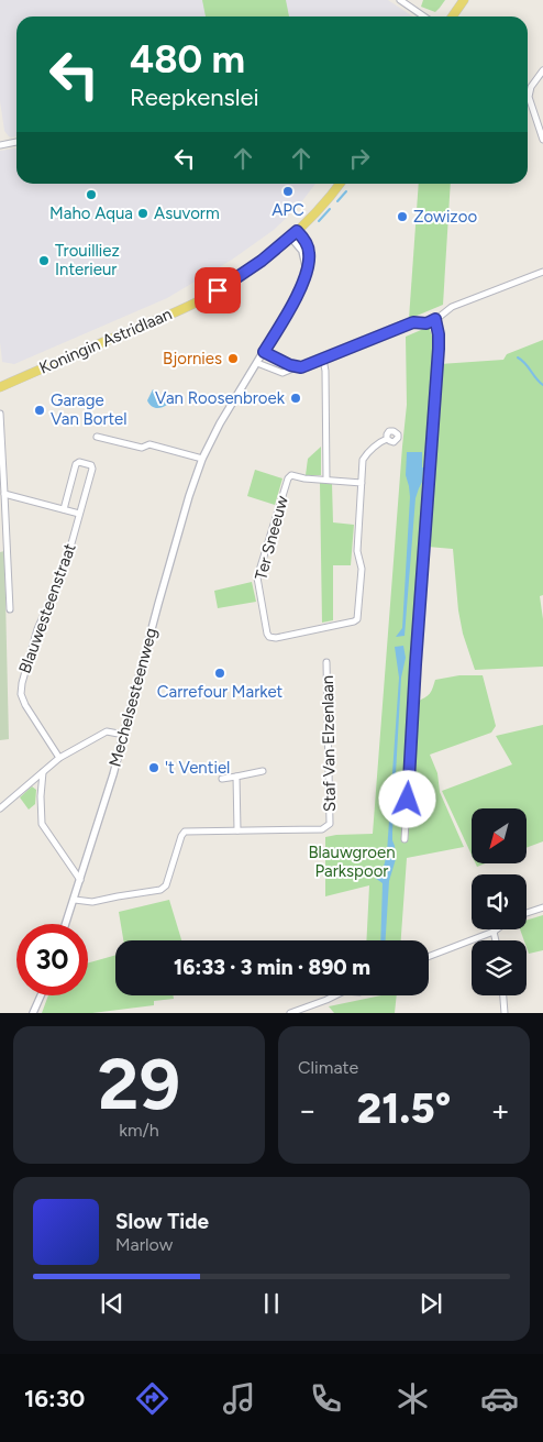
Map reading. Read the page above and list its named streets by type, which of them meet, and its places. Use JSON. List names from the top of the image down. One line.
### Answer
{"streets":{"main road":["Koningin Astridlaan"],"street":["Ter Sneeuw","Blauwesteenstraat","Mechelsesteenweg","Staf Van Elzenlaan"]},"crossings":[["Koningin Astridlaan","Mechelsesteenweg"],["Mechelsesteenweg","Staf Van Elzenlaan"]],"parks":["Blauwgroen Parkspoor"],"places":["APC","Maho Aqua","Asuvorm","Zowizoo","Trouilliez Interieur","Bjornies","Van Roosenbroek","Garage Van Bortel","Carrefour Market","'t Ventiel"],"north":"bottom left","page":{"turn":["480 m","Reepkenslei"],"limit":"30","trip":"16:33 · 3 min · 890 m","tile":[["29","km/h"],"Climate"],"heat":["−","21.5°","+"],"song":["Slow Tide","Marlow"],"tabs":"16:30"}}
